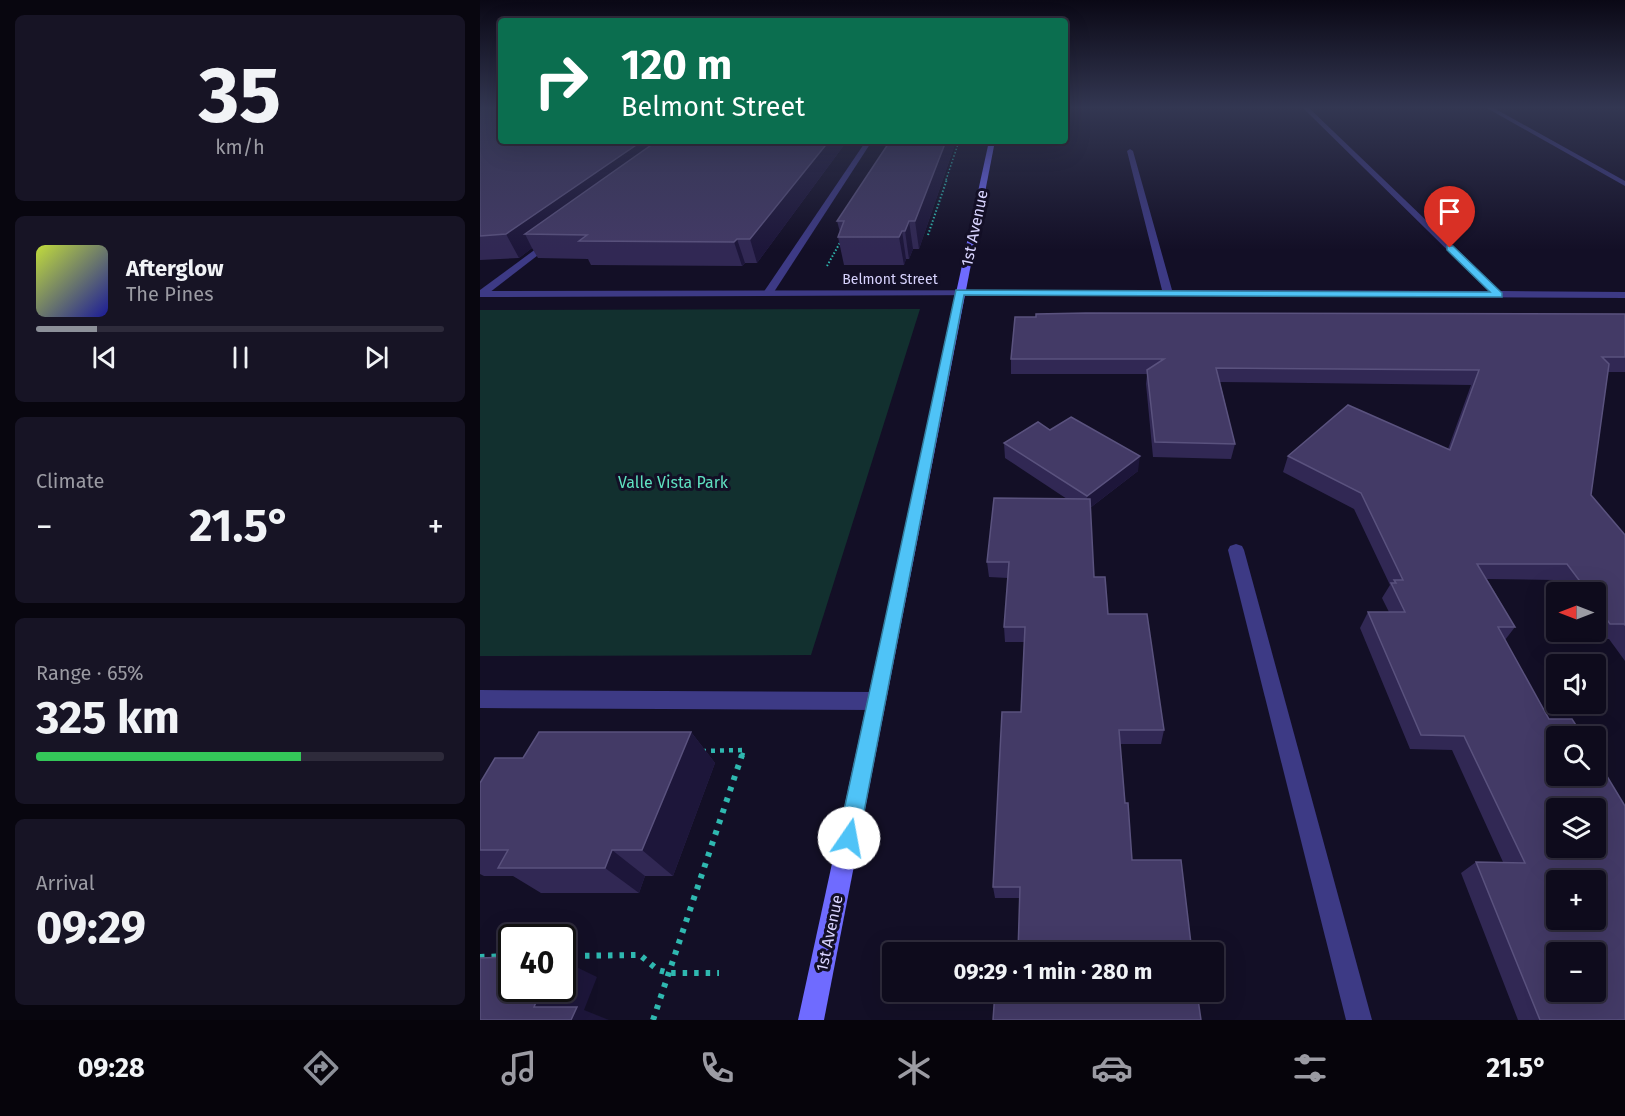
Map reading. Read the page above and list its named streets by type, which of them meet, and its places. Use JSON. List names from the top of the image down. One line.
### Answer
{"streets":{"street":["1st Avenue","Belmont Street"]},"crossings":[["1st Avenue","Belmont Street"]],"parks":["Valle Vista Park"],"north":"left","page":{"tile":[["35","km/h"],"Climate",["Range · 65%","325 km"],["Arrival","09:29"]],"turn":["120 m","Belmont Street"],"song":["Afterglow","The Pines"],"heat":["−","21.5°","+"],"map_buttons":["+","−"],"limit":"40","trip":"09:29 · 1 min · 280 m","tabs":["09:28","21.5°"]}}
